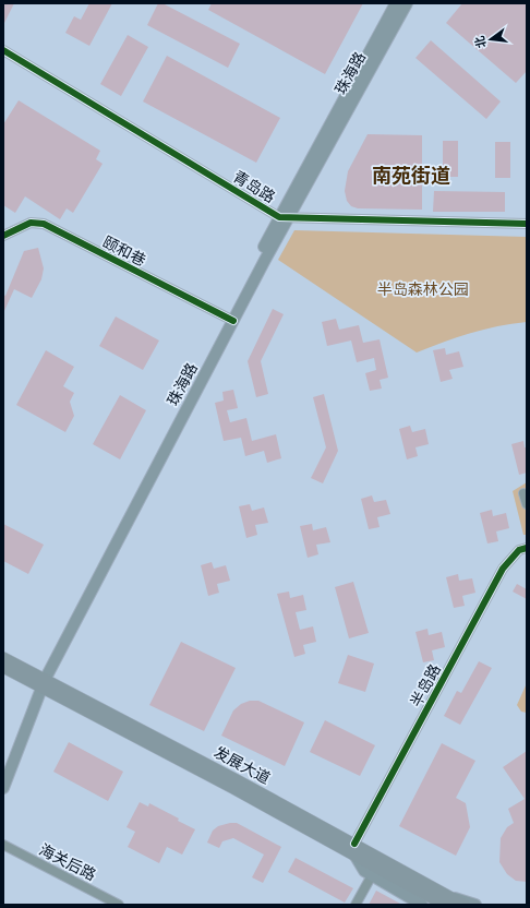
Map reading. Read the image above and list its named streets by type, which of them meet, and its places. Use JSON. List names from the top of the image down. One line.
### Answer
{"streets":{"highway":["发展大道"],"main road":["珠海路"],"street":["青岛路","颐和巷","半岛路","海关后路"]},"crossings":[["珠海路","青岛路"],["珠海路","颐和巷"],["珠海路","发展大道"],["半岛路","发展大道"]],"districts":["南苑街道"],"parks":["半岛森林公园"],"north":"left"}
